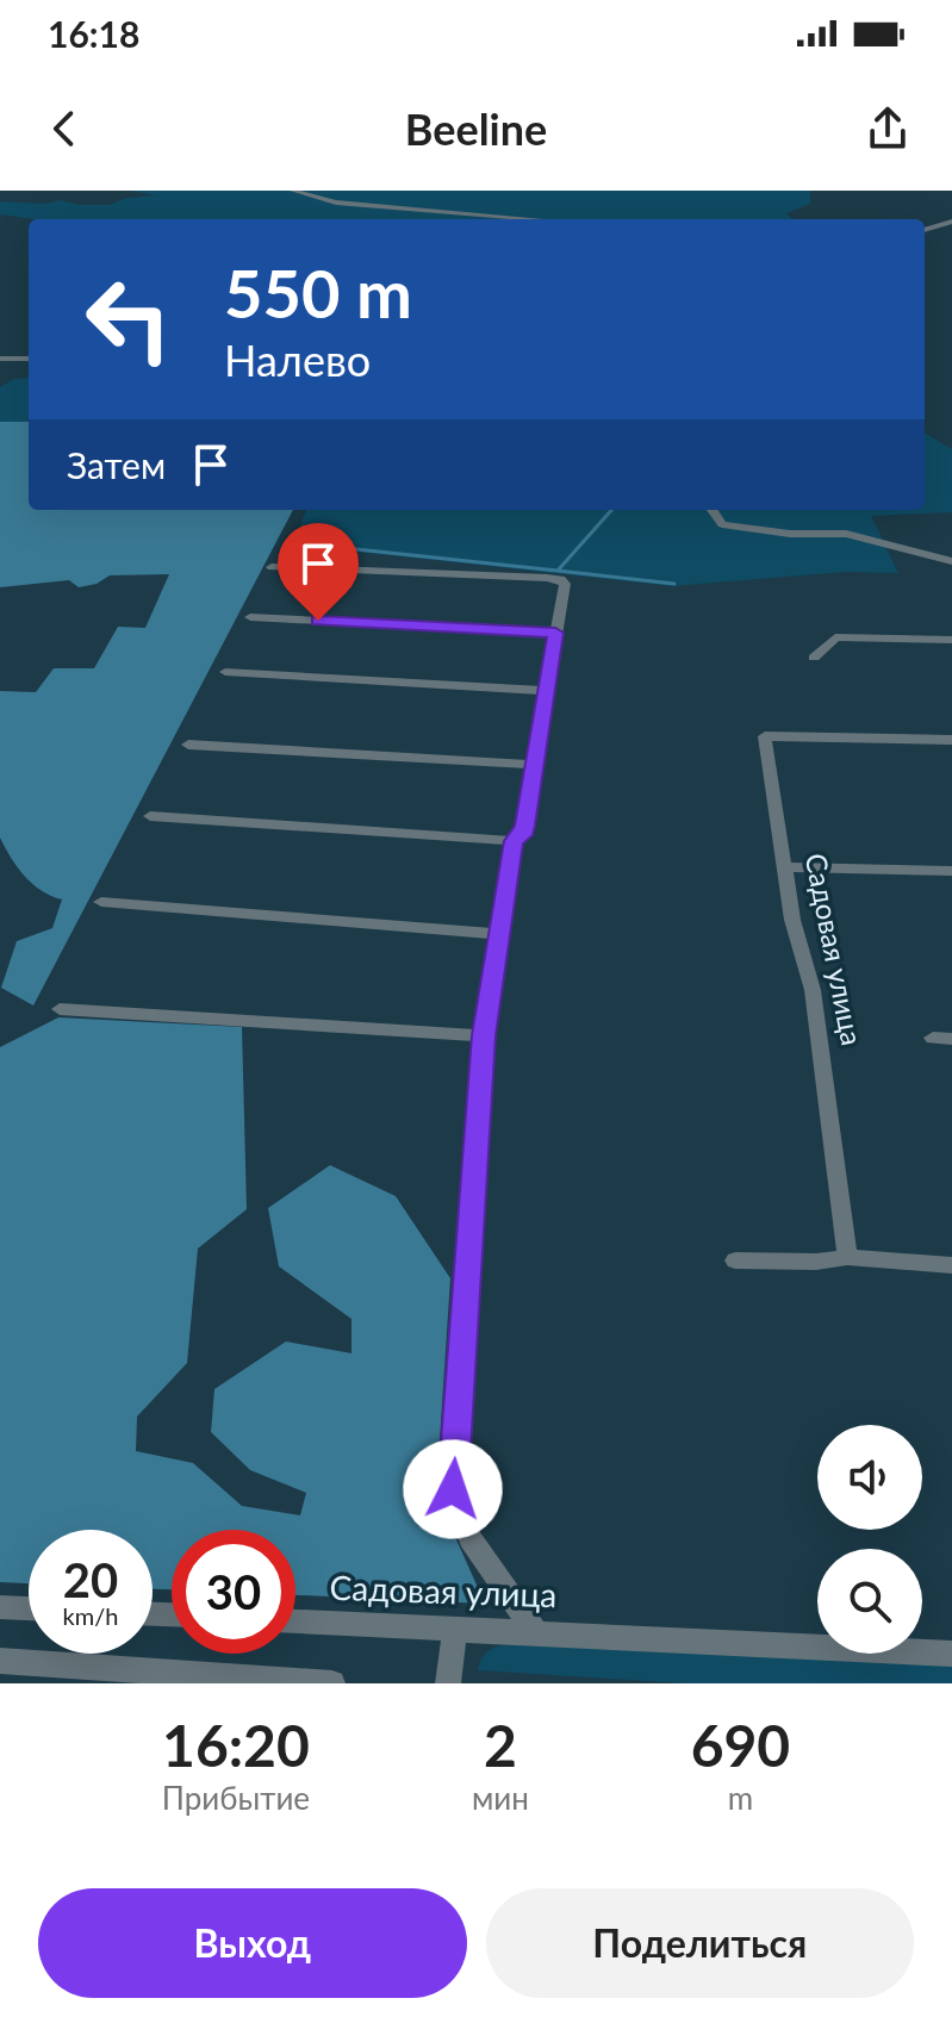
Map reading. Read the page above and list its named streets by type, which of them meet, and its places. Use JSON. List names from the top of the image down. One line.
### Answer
{"streets":{"street":["Садовая улица"]},"page":{"status":"16:18","header":"Beeline","turn":["550 m","Налево"],"then":"Затем","speed":"20 km/h","limit":"30","eta":["16:20","Прибытие","2","мин","690","m"],"buttons":["Выход","Поделиться"]}}
